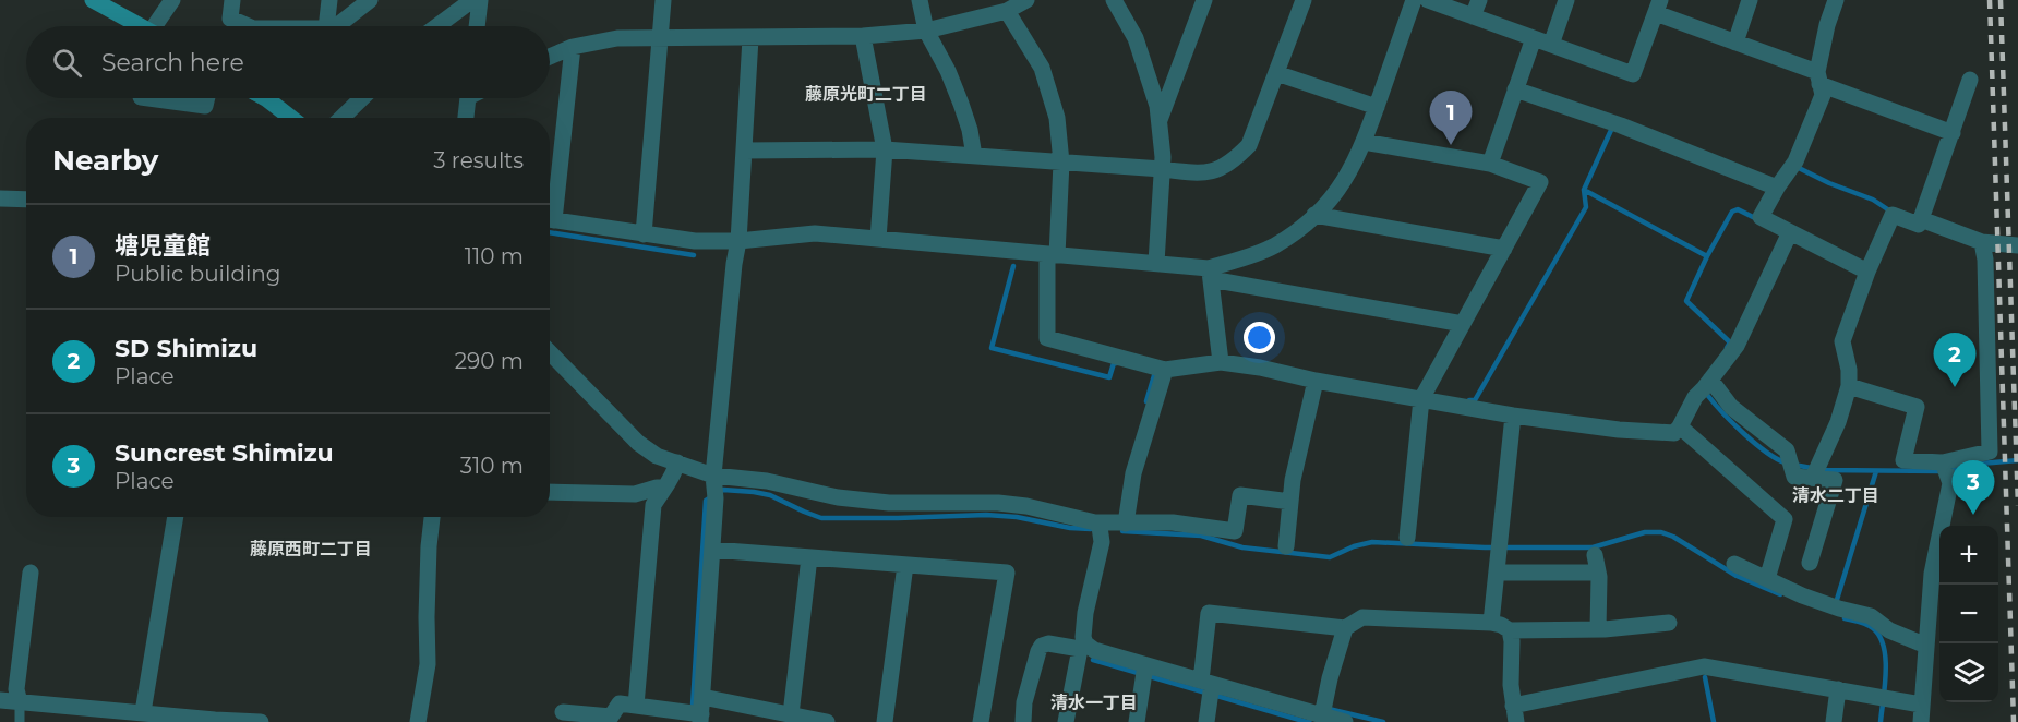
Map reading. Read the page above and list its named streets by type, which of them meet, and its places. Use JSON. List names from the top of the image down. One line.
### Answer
{"districts":["藤原光町二丁目","清水二丁目","藤原西町二丁目","清水一丁目"],"page":{"search":"Search here","pins":["1","2","3"],"heading":["Nearby","3 results"],"list":[{"mark":"1","name":"塘児童館","note":"Public building","value":"110 m"},{"mark":"2","name":"SD Shimizu","note":"Place","value":"290 m"},{"mark":"3","name":"Suncrest Shimizu","note":"Place","value":"310 m"}],"map_buttons":["+","−"]}}
